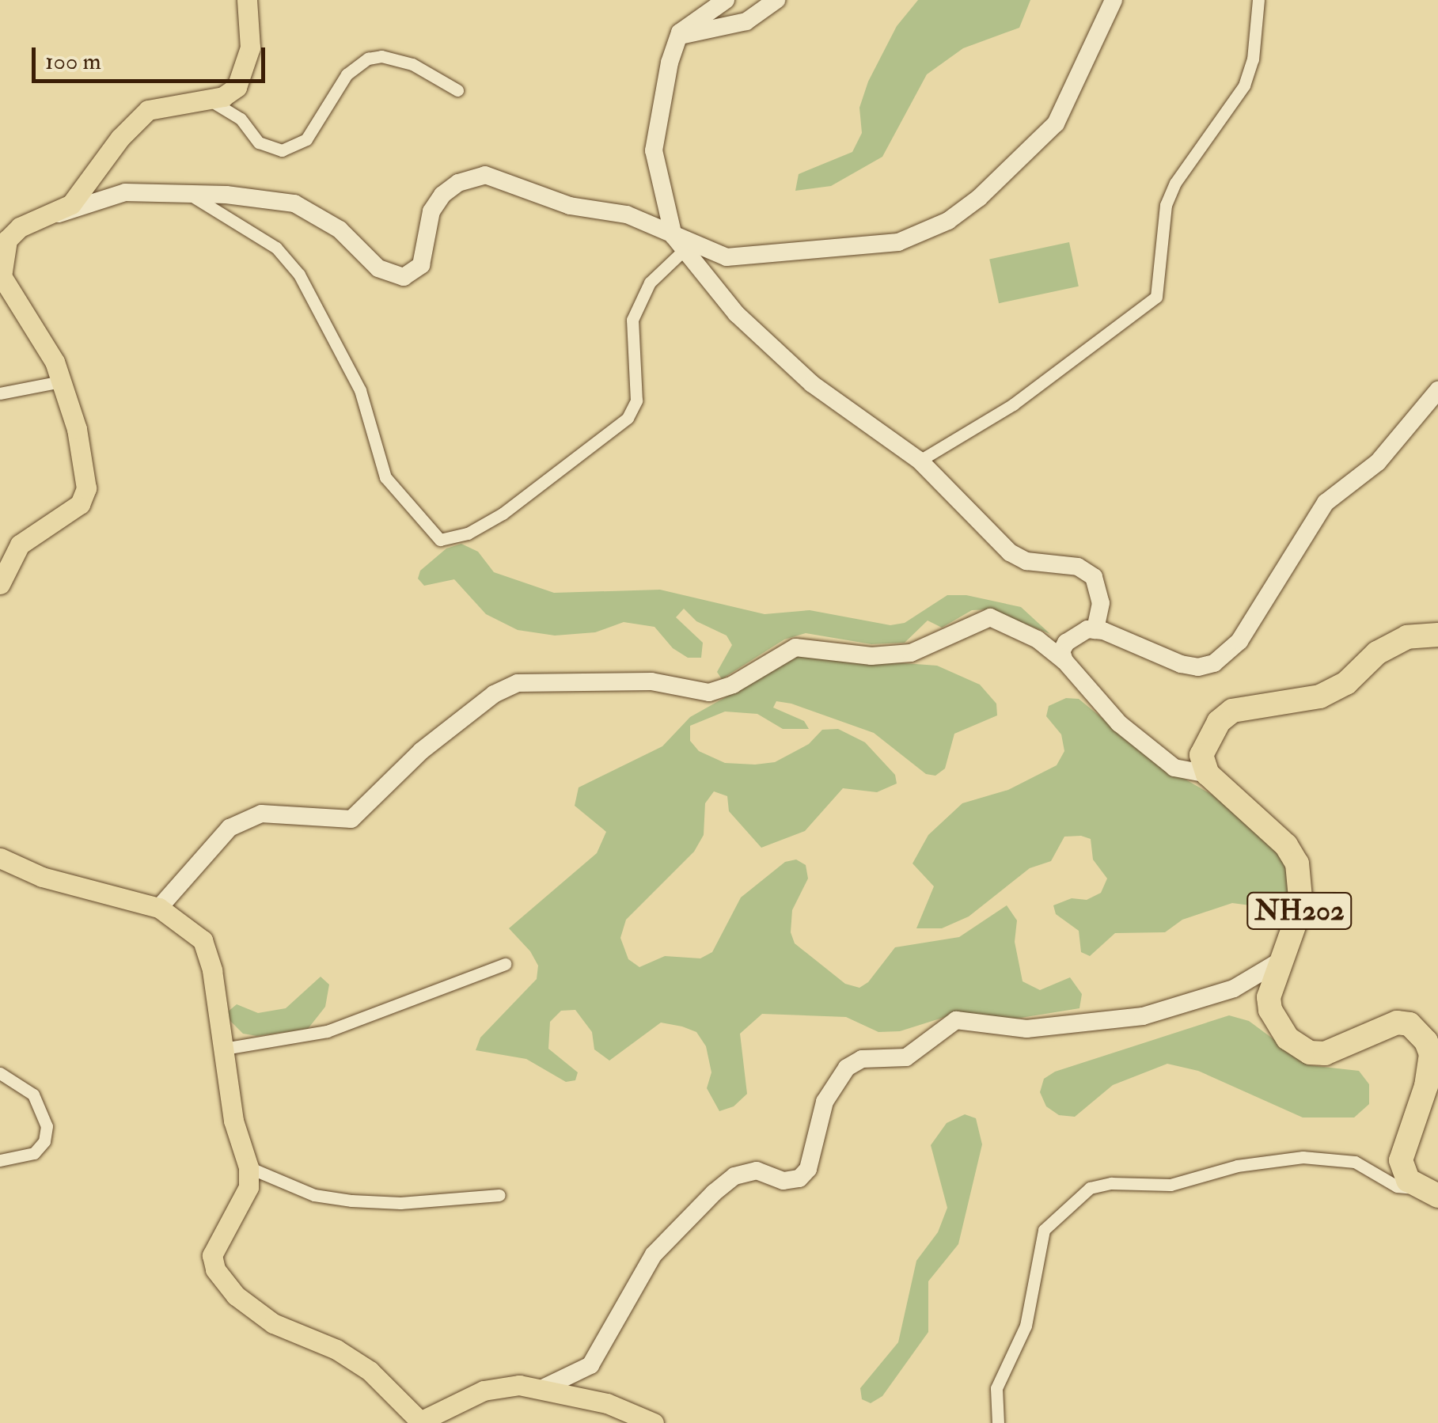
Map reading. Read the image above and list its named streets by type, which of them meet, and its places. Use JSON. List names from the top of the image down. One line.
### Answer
{"streets":{"highway":["NH202"]},"scale_bar":"100 m"}
